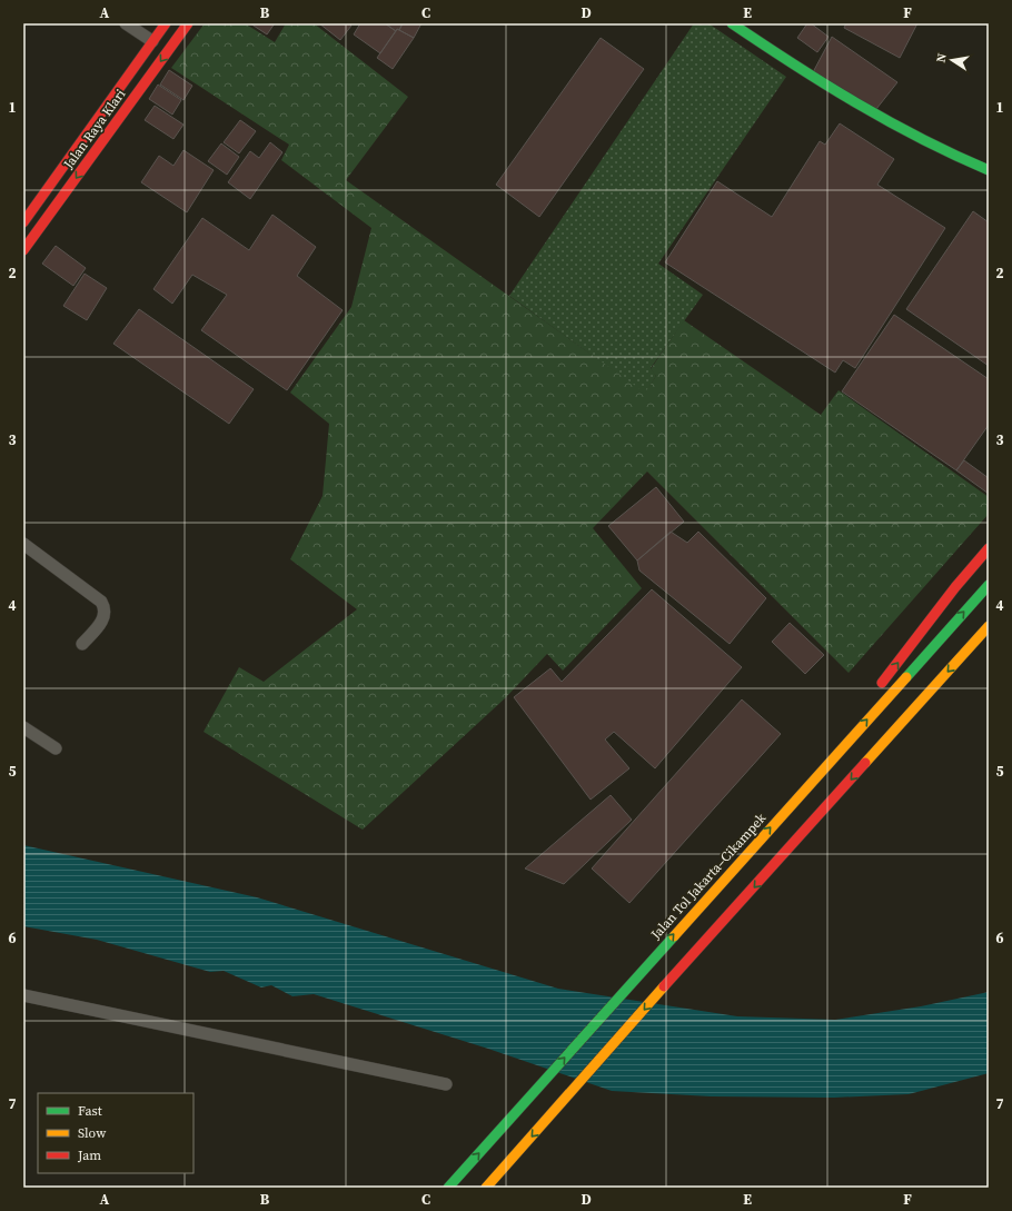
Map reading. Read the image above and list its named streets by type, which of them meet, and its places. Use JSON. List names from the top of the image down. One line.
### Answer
{"streets":{"main road":["Jalan Raya Klari","Jalan Tol Jakarta–Cikampek"]},"legend":["Fast","Slow","Jam"],"north":"left","grid":{"columns":["A","B","C","D","E","F"],"rows":["1","2","3","4","5","6","7"]}}
